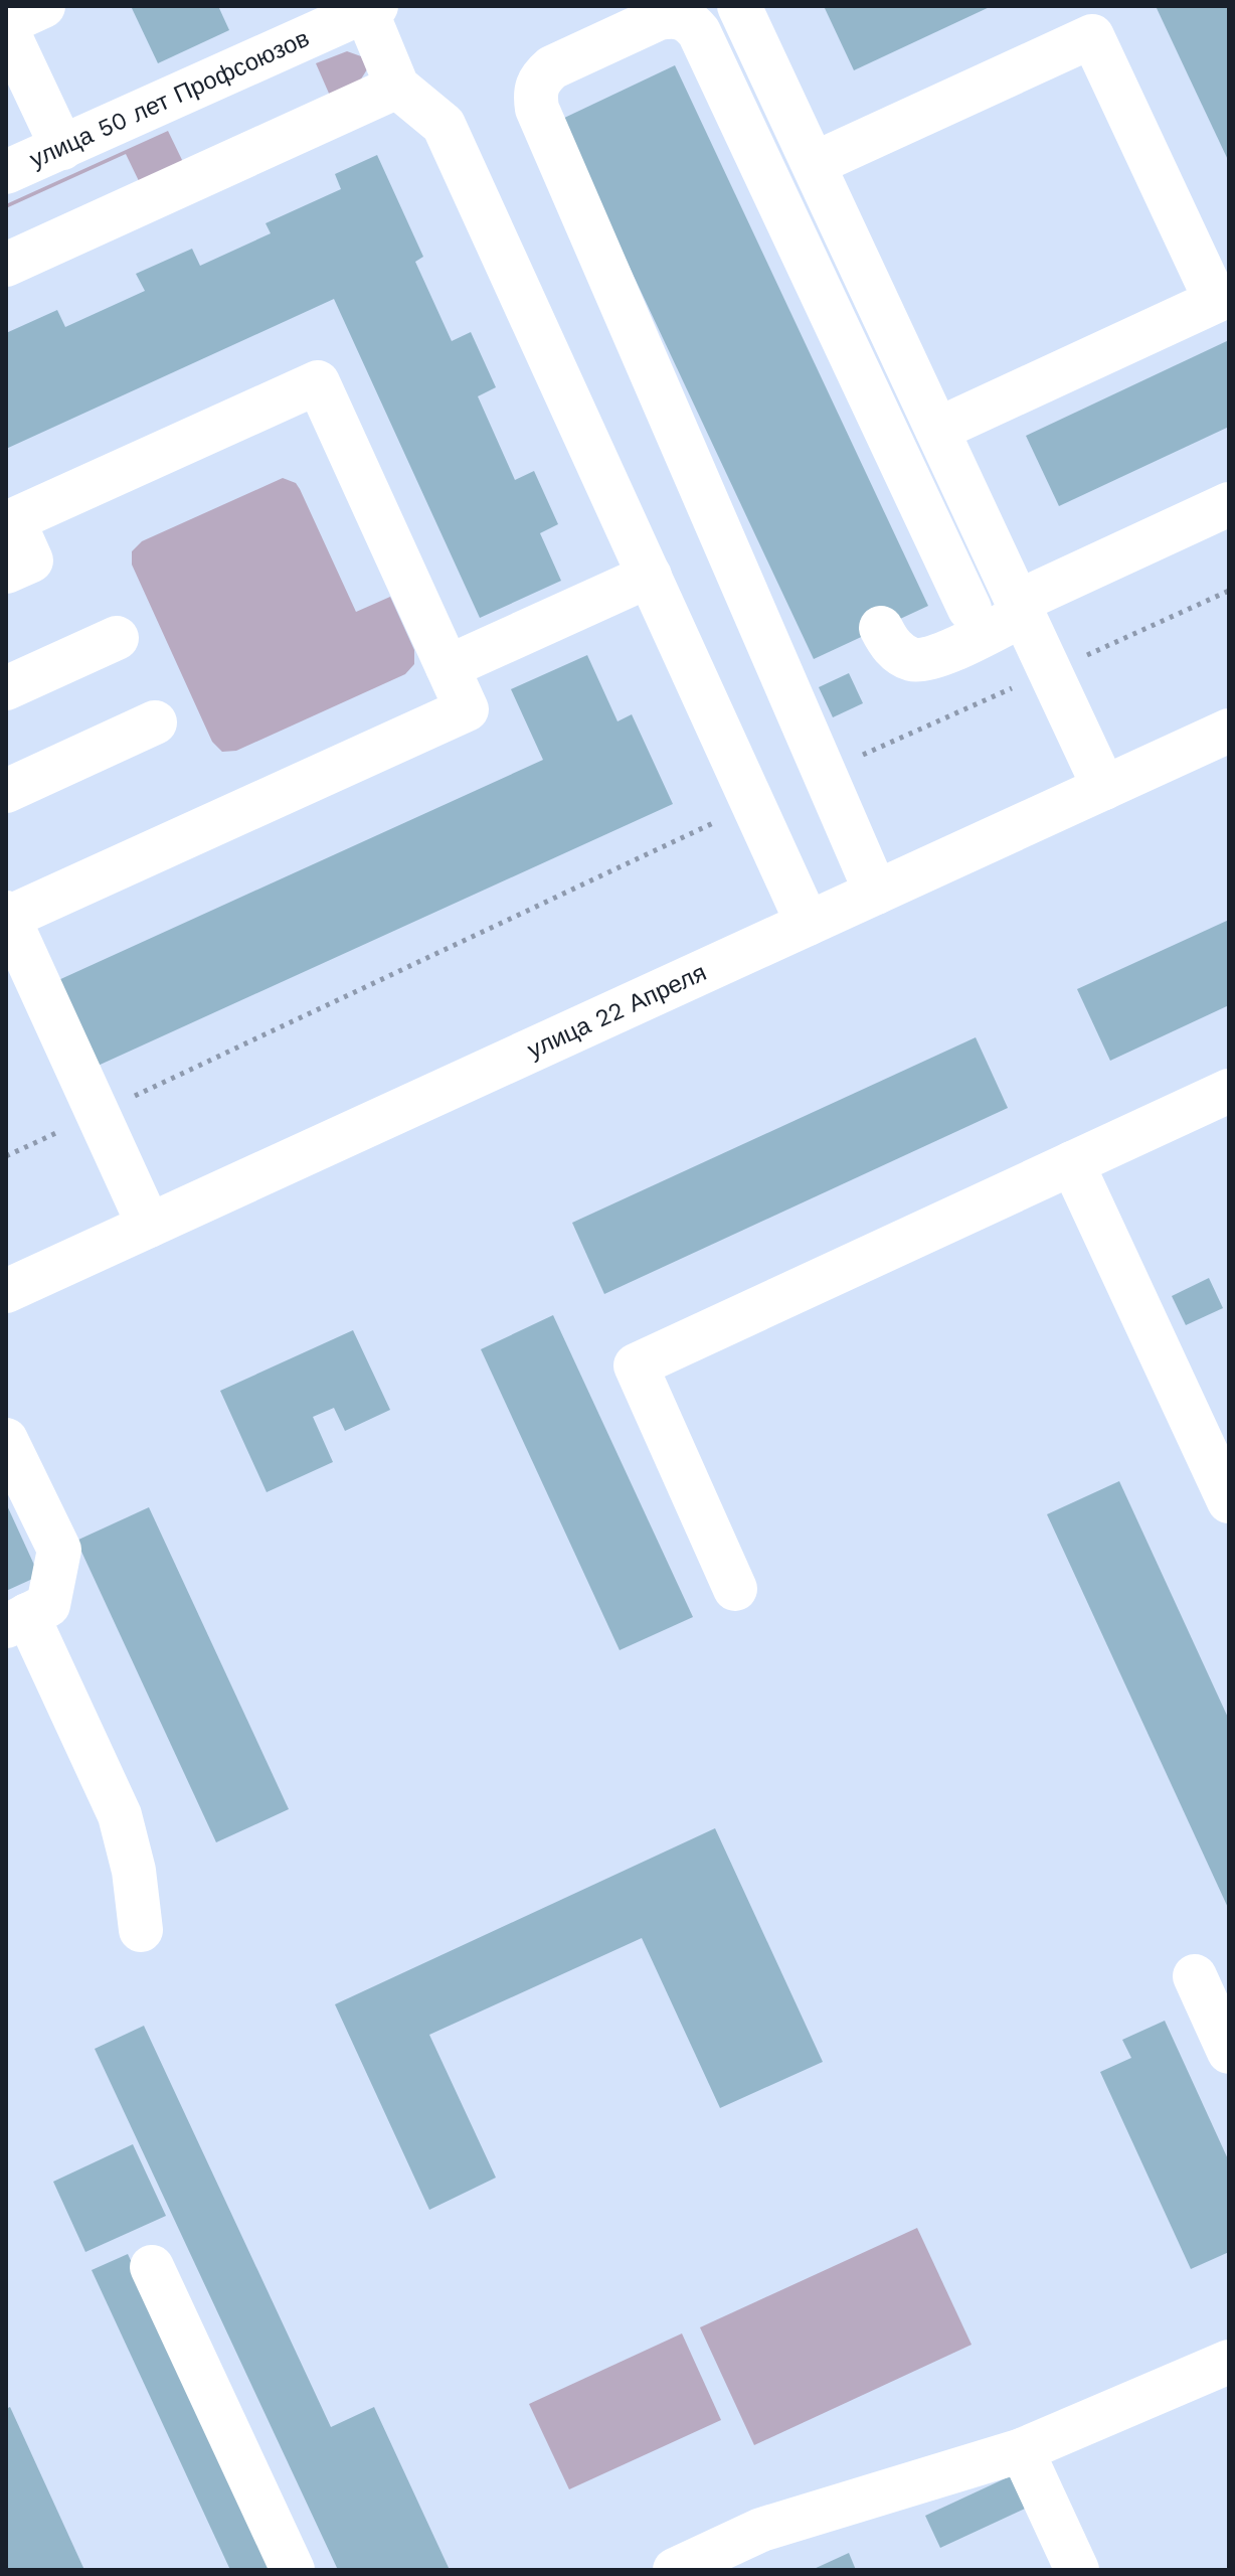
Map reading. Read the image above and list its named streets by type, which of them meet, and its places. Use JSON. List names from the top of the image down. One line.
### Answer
{"streets":{"main road":["улица 50 лет Профсоюзов","улица 22 Апреля"]}}
